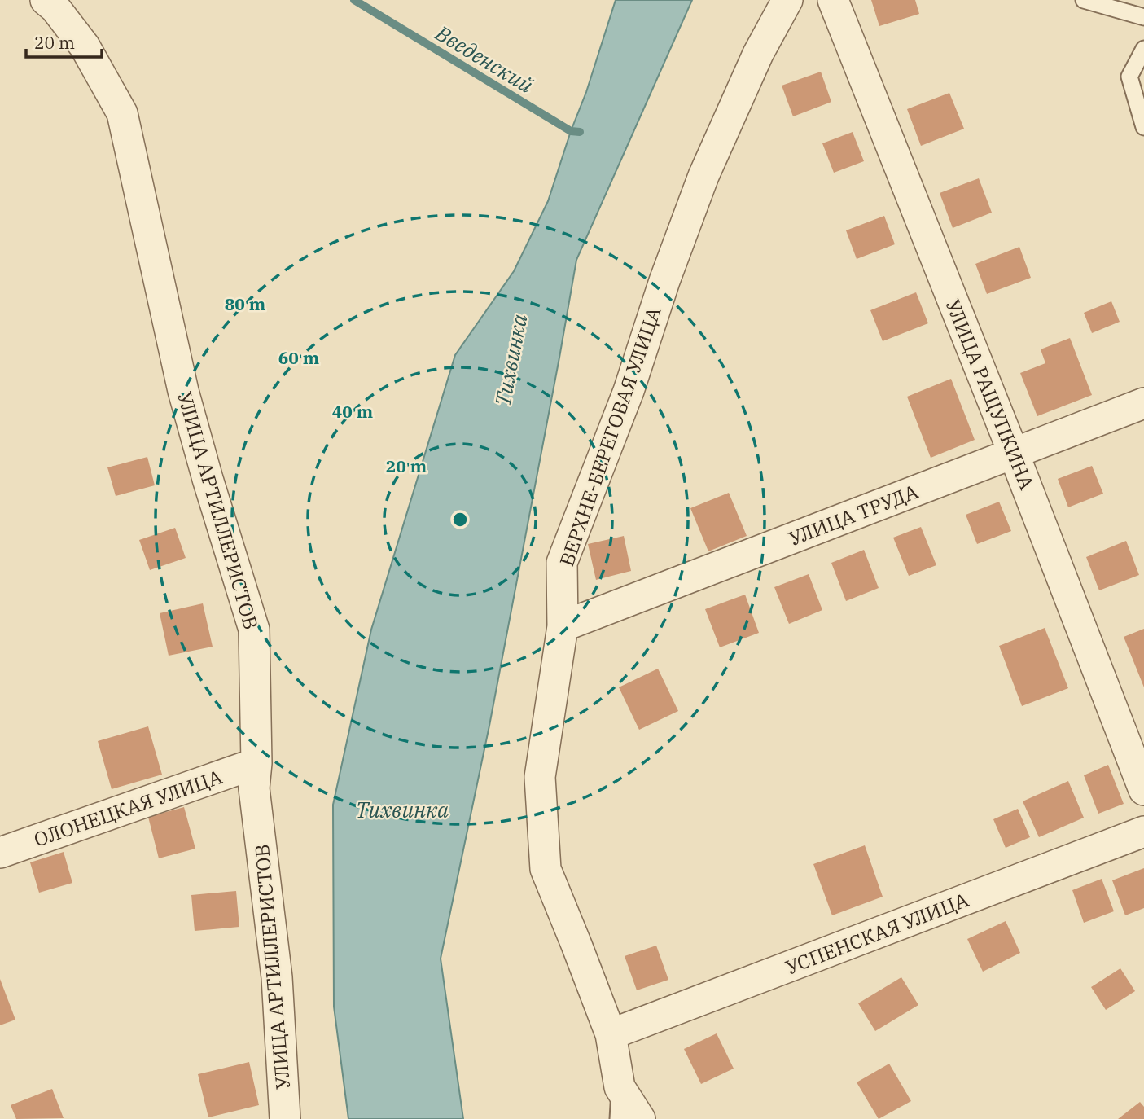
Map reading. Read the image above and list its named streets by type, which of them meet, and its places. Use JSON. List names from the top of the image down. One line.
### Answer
{"streets":{"street":["УЛИЦА РАЩУПКИНА","ВЕРХНЕ-БЕРЕГОВАЯ УЛИЦА","УЛИЦА АРТИЛЛЕРИСТОВ","УЛИЦА ТРУДА","ОЛОНЕЦКАЯ УЛИЦА","УСПЕНСКАЯ УЛИЦА"]},"crossings":[["УЛИЦА РАЩУПКИНА","УЛИЦА ТРУДА"],["ВЕРХНЕ-БЕРЕГОВАЯ УЛИЦА","УЛИЦА ТРУДА"],["ВЕРХНЕ-БЕРЕГОВАЯ УЛИЦА","УСПЕНСКАЯ УЛИЦА"],["УЛИЦА АРТИЛЛЕРИСТОВ","ОЛОНЕЦКАЯ УЛИЦА"]],"water":["Введенский","Тихвинка"],"scale_bar":"20 m","rings":["80 m","60 m","40 m","20 m"]}
